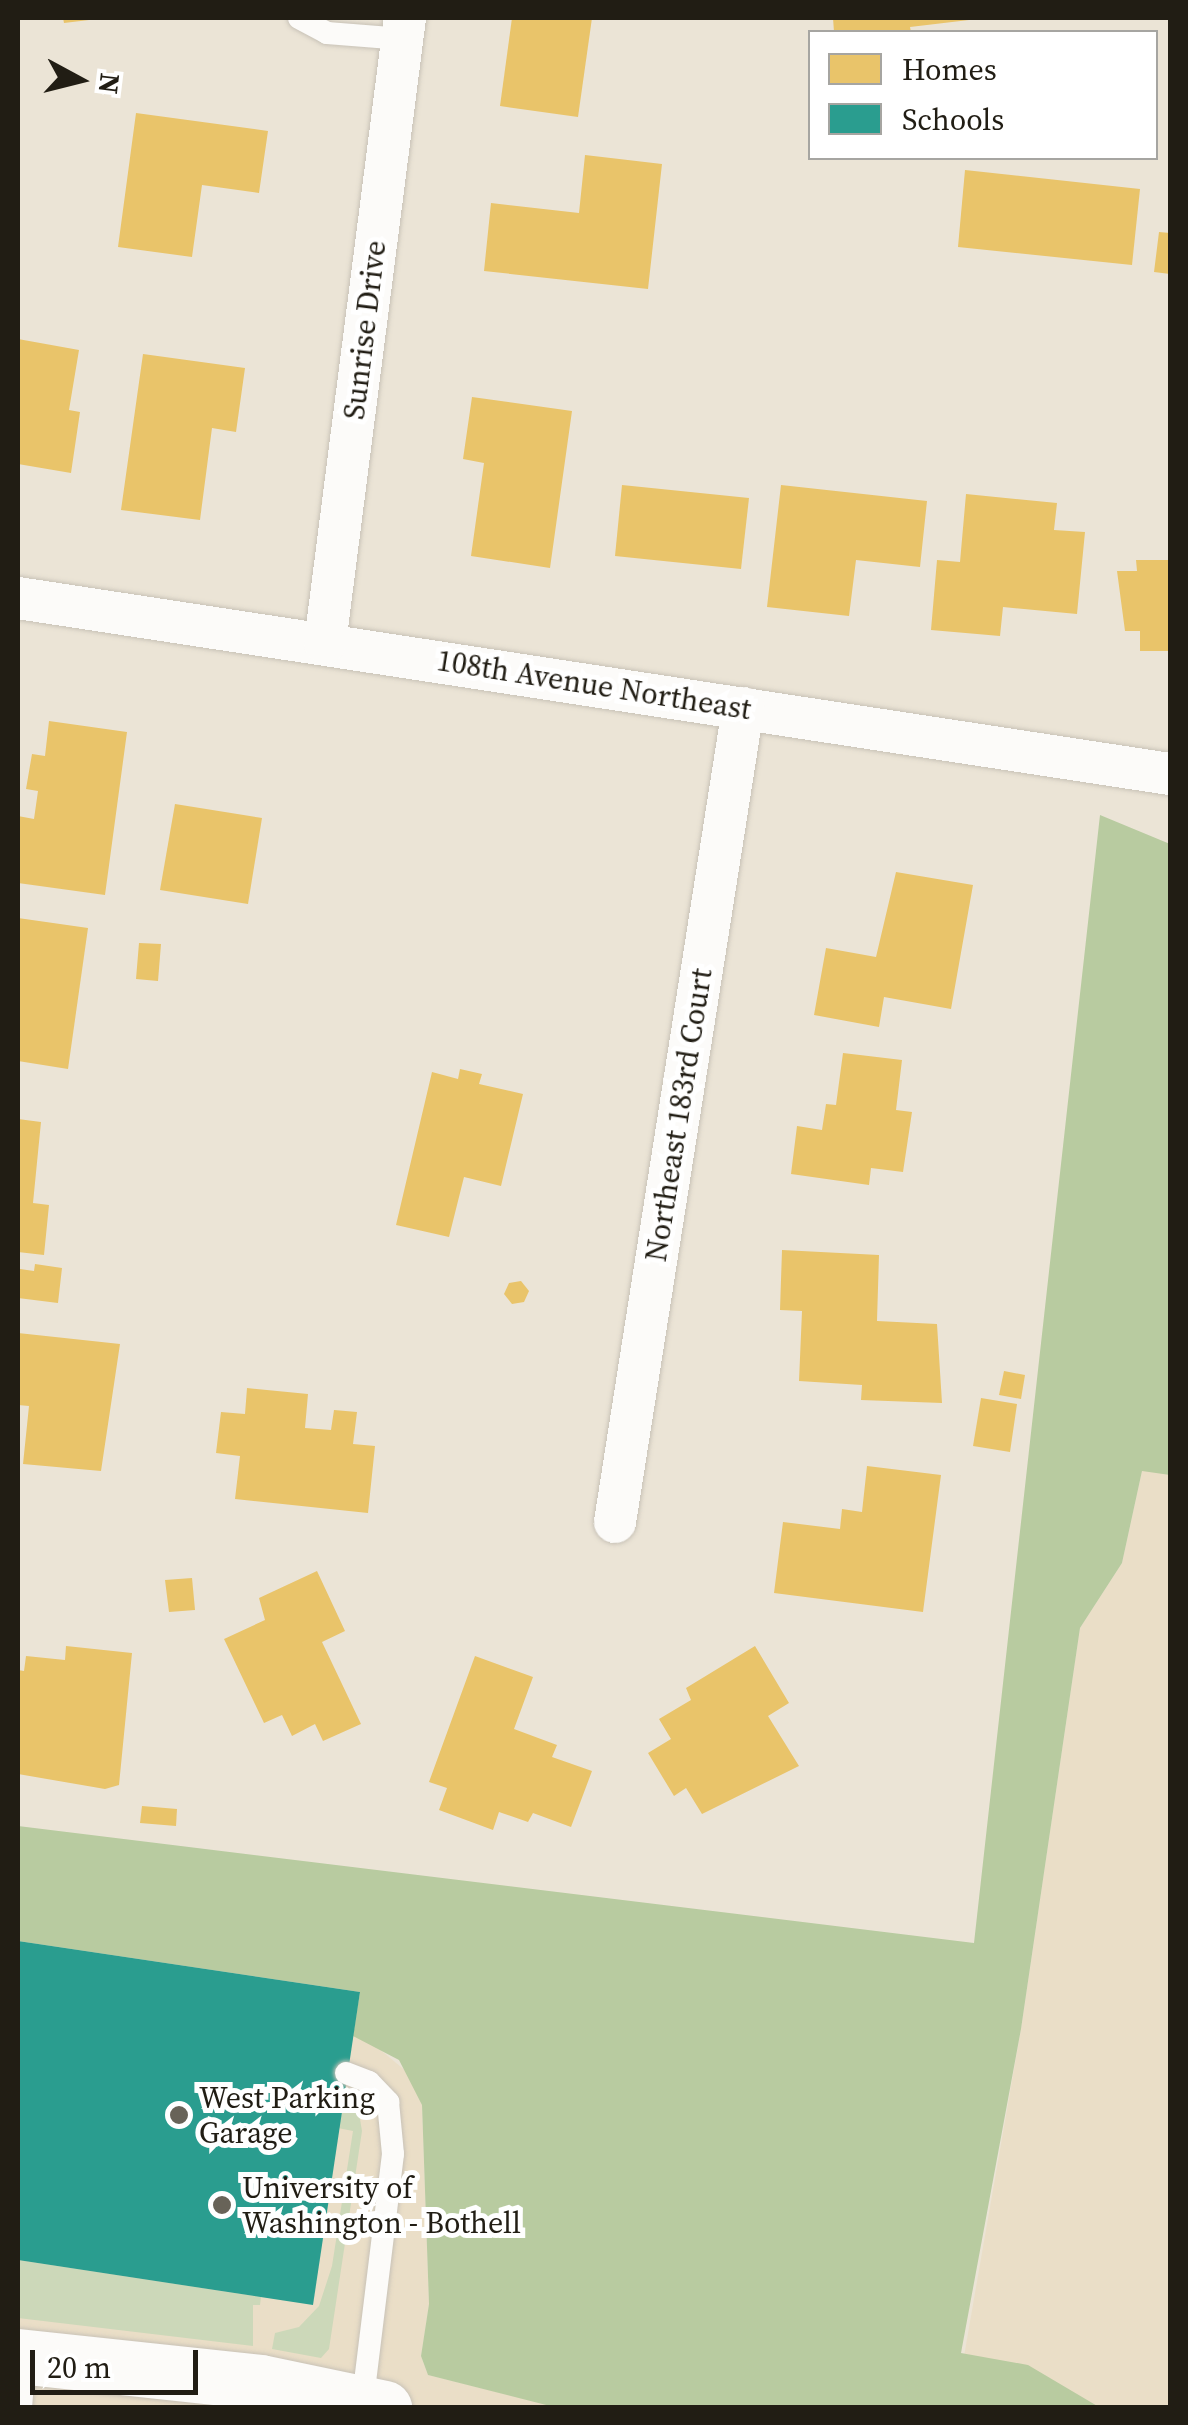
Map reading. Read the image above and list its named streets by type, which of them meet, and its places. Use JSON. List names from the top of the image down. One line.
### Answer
{"streets":{"street":["Sunrise Drive","108th Avenue Northeast","Northeast 183rd Court"]},"crossings":[["Sunrise Drive","108th Avenue Northeast"],["108th Avenue Northeast","Northeast 183rd Court"]],"places":["West Parking Garage","University of Washington - Bothell"],"legend":["Homes","Schools"],"scale_bar":"20 m","north":"right"}
